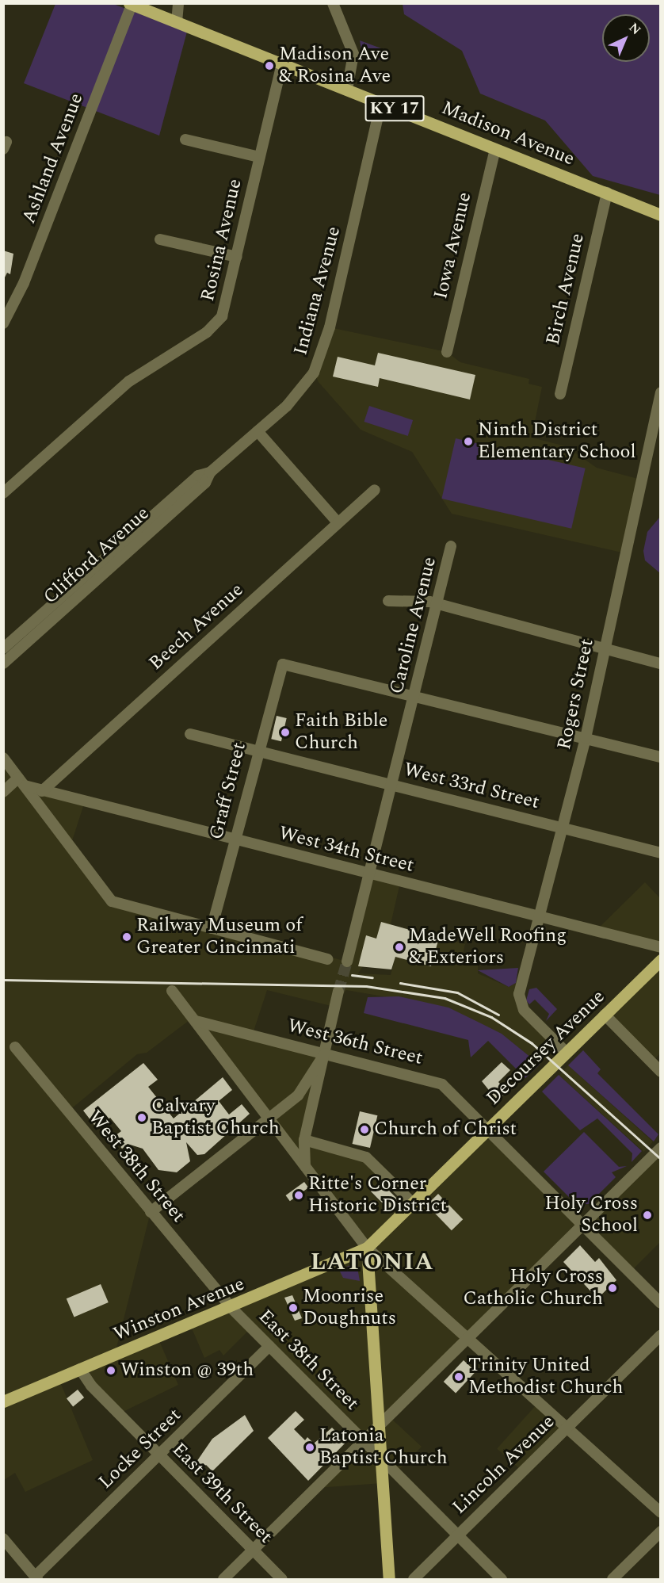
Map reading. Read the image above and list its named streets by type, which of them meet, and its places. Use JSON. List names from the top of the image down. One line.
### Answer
{"streets":{"main road":["KY 17","Madison Avenue","Decoursey Avenue","Winston Avenue"],"street":["Ashland Avenue","Rosina Avenue","Iowa Avenue","Birch Avenue","Indiana Avenue","Clifford Avenue","Caroline Avenue","Beech Avenue","Rogers Street","West 33rd Street","Graff Street","West 34th Street","West 36th Street","West 38th Street","East 38th Street","Locke Street","Lincoln Avenue","East 39th Street"]},"crossings":[["Madison Avenue","Ashland Avenue"],["Madison Avenue","Rosina Avenue"],["Madison Avenue","Iowa Avenue"],["Madison Avenue","Birch Avenue"],["Madison Avenue","Indiana Avenue"],["Indiana Avenue","Clifford Avenue"],["Caroline Avenue","West 33rd Street"],["Caroline Avenue","Graff Street"],["Caroline Avenue","West 34th Street"],["Beech Avenue","West 34th Street"],["Rogers Street","West 33rd Street"],["Rogers Street","West 34th Street"],["Rogers Street","Decoursey Avenue"],["West 33rd Street","Graff Street"],["Graff Street","West 34th Street"],["West 36th Street","Decoursey Avenue"],["Decoursey Avenue","Winston Avenue"],["West 38th Street","Winston Avenue"],["West 38th Street","East 38th Street"],["Winston Avenue","East 38th Street"],["Winston Avenue","East 39th Street"],["East 38th Street","Locke Street"],["East 38th Street","Lincoln Avenue"],["Locke Street","East 39th Street"]],"districts":["LATONIA"],"places":["Madison Ave & Rosina Ave","Ninth District Elementary School","Faith Bible Church","Railway Museum of Greater Cincinnati","MadeWell Roofing & Exteriors","Calvary Baptist Church","Church of Christ","Ritte's Corner Historic District","Holy Cross School","Holy Cross Catholic Church","Moonrise Doughnuts","Winston @ 39th","Trinity United Methodist Church","Latonia Baptist Church"],"north":"top right"}
